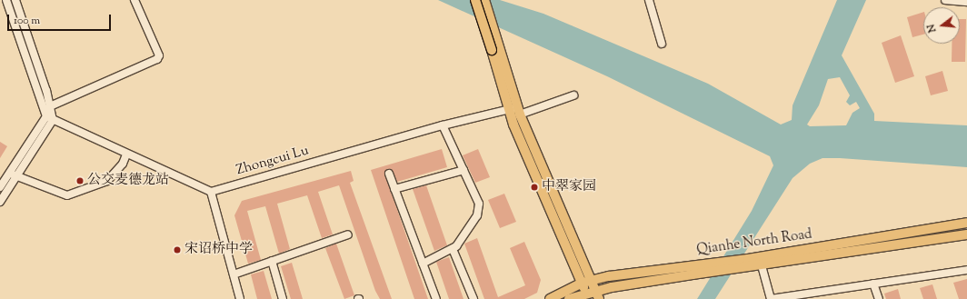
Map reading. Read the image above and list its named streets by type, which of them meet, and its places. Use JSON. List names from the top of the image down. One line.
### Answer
{"streets":{"main road":["Qianhe North Road"],"street":["Zhongcui Lu"]},"places":["公交麦德龙站","中翠家园","宋诏桥中学"],"scale_bar":"100 m","north":"left"}
